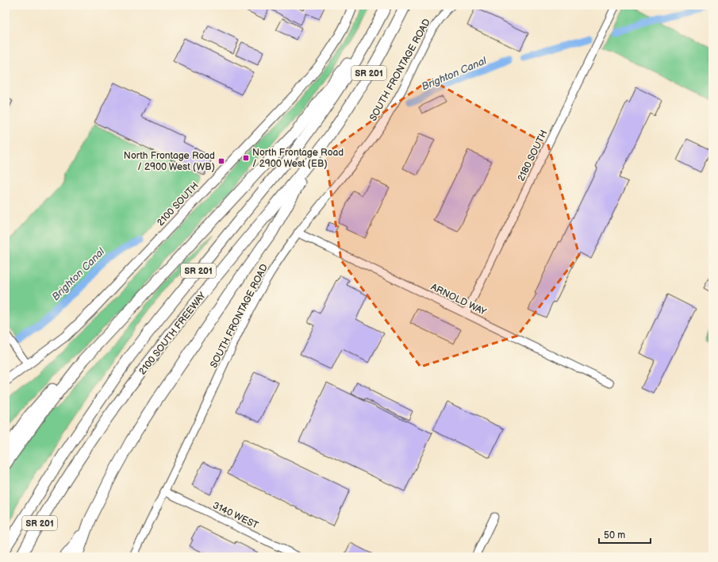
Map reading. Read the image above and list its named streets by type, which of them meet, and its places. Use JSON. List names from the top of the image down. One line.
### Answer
{"streets":{"highway":["SR 201","2100 SOUTH FREEWAY"],"main road":["2100 SOUTH"],"street":["SOUTH FRONTAGE ROAD","2180 SOUTH","ARNOLD WAY","3140 WEST"]},"crossings":[["SOUTH FRONTAGE ROAD","ARNOLD WAY"],["SOUTH FRONTAGE ROAD","3140 WEST"],["2180 SOUTH","ARNOLD WAY"]],"water":["Brighton Canal"],"places":{"transit":["North Frontage Road / 2900 West (EB)","North Frontage Road / 2900 West (WB)"]},"scale_bar":"50 m"}
